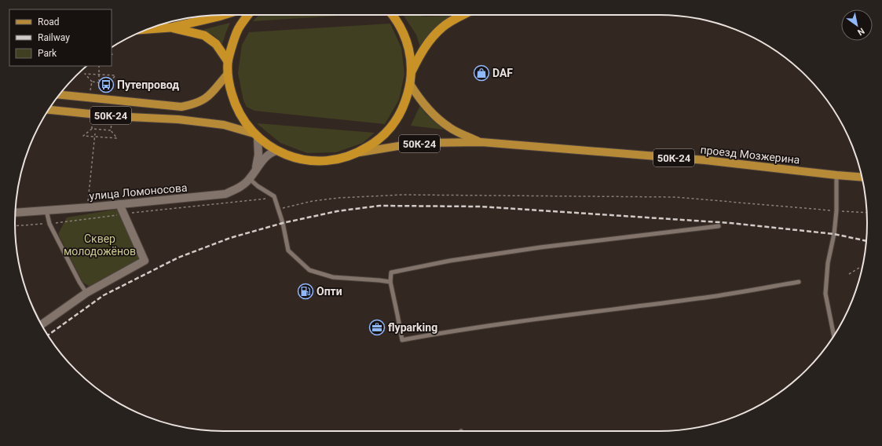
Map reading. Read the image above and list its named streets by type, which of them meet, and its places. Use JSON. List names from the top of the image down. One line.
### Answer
{"streets":{"highway":["50К-24"],"main road":["проезд Мозжерина"],"street":["улица Ломоносова"]},"crossings":[["50К-24","проезд Мозжерина"]],"parks":["Сквер молодожёнов"],"places":{"shop":["DAF"],"bus stop":["Путепровод"],"fuel station":["Опти"],"office":["flyparking"]},"legend":["Road","Railway","Park"],"north":"bottom right"}
